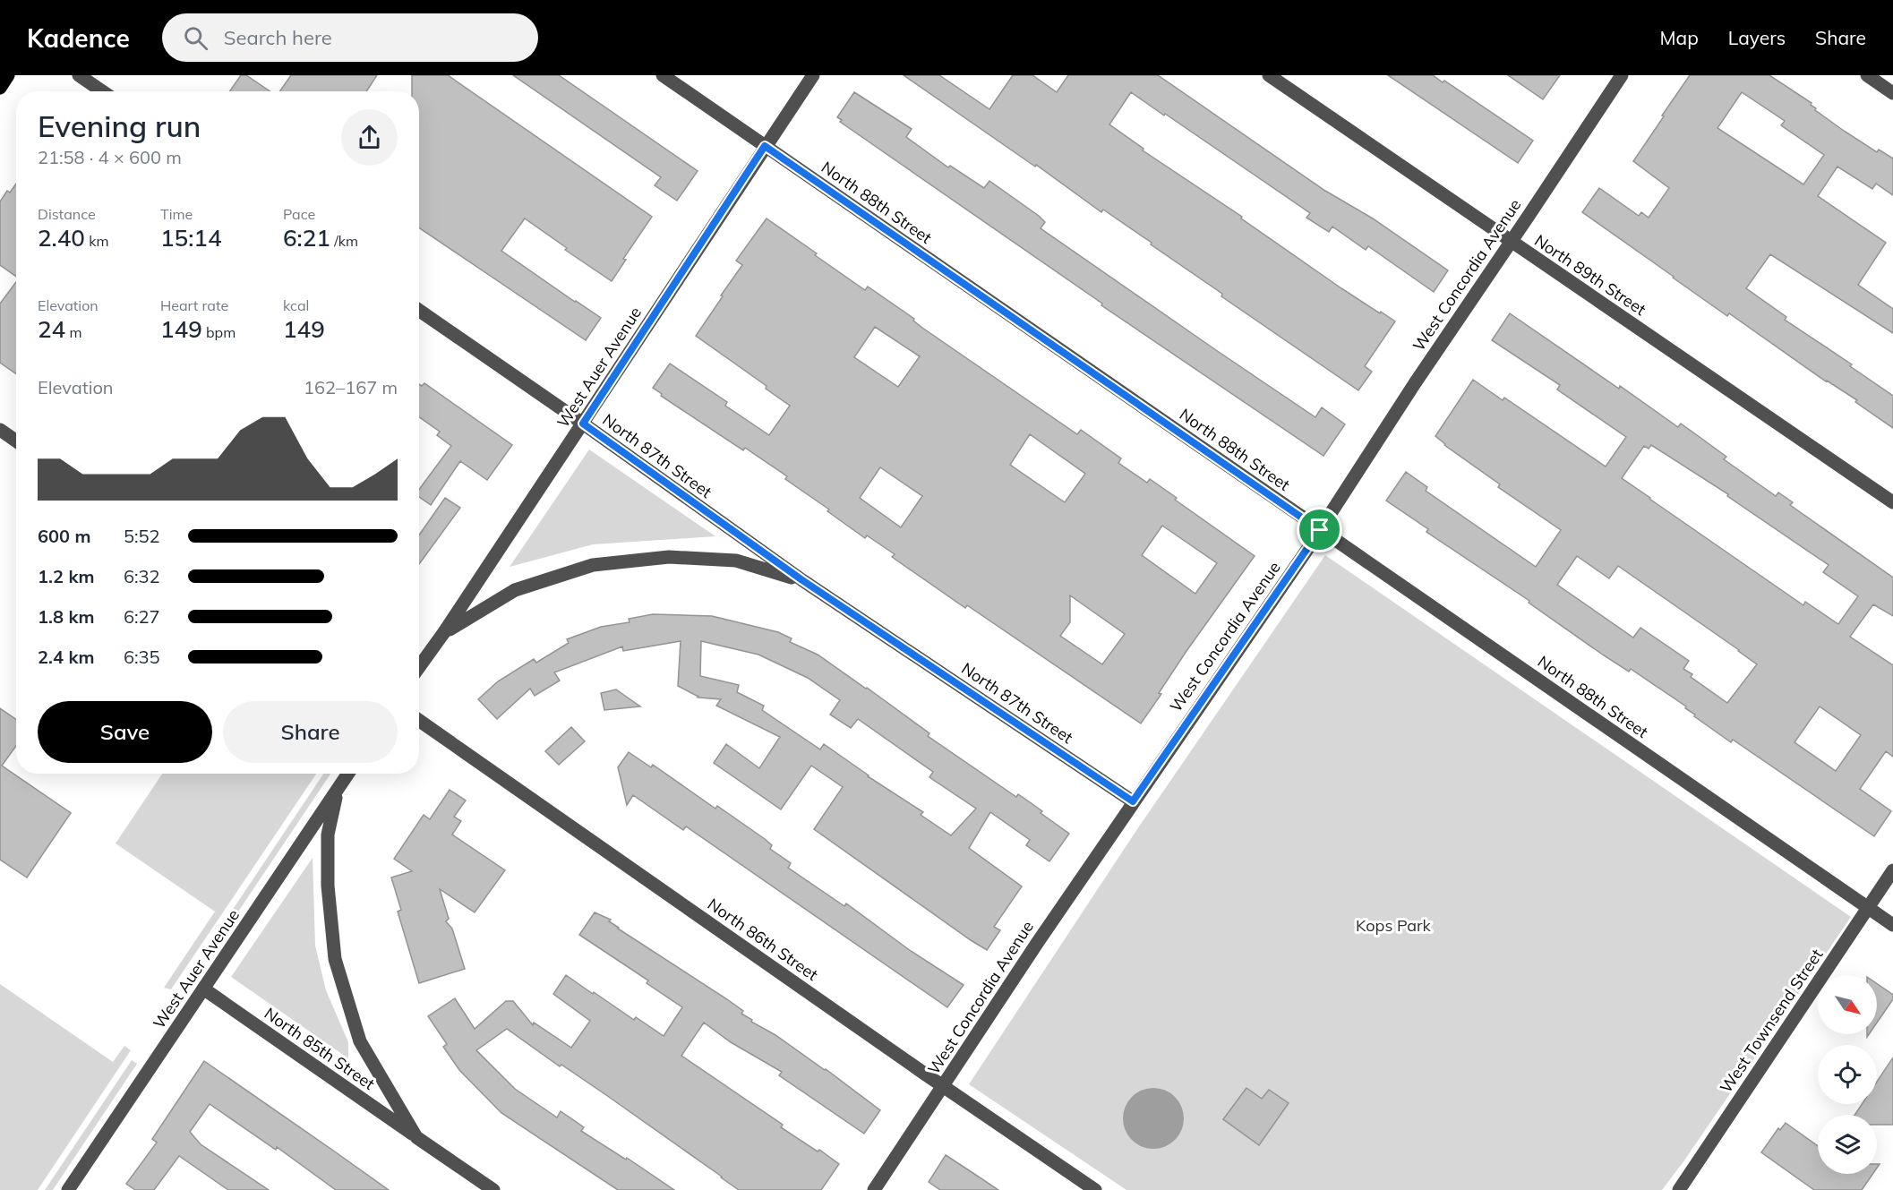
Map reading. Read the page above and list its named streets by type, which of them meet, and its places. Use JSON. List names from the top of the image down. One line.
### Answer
{"streets":{"street":["North 88th Street","West Concordia Avenue","North 89th Street","West Auer Avenue","North 87th Street","North 86th Street","West Townsend Street","North 85th Street"]},"crossings":[["North 88th Street","West Concordia Avenue"],["North 88th Street","West Auer Avenue"],["North 88th Street","West Townsend Street"],["West Concordia Avenue","North 89th Street"],["West Concordia Avenue","North 87th Street"],["West Concordia Avenue","North 86th Street"],["West Auer Avenue","North 87th Street"],["West Auer Avenue","North 85th Street"]],"parks":["Kops Park"],"north":"bottom right","page":{"header":"Kadence","search":"Search here","nav":["Map","Layers","Share"],"heading":["Evening run","21:58 · 4 × 600 m"],"stats":[["Distance","2.40 km"],["Time","15:14"],["Pace","6:21 /km"],["Elevation","24 m"],["Heart rate","149 bpm"],["kcal","149"]],"chart":["Elevation","162–167 m"],"list":[{"name":"600 m","note":"5:52"},{"name":"1.2 km","note":"6:32"},{"name":"1.8 km","note":"6:27"},{"name":"2.4 km","note":"6:35"}],"buttons":["Save","Share"]}}
